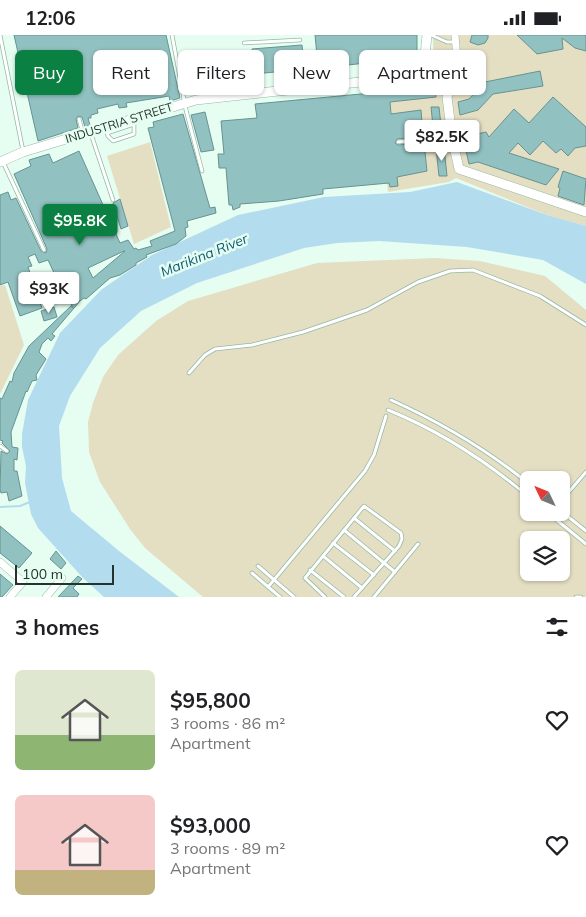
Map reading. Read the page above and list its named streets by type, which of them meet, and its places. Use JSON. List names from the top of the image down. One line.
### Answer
{"streets":{"street":["INDUSTRIA STREET"]},"water":["Marikina River"],"scale_bar":"100 m","north":"top left","page":{"status":"12:06","chip":["Buy","Rent","Filters","New","Apartment"],"price":["$82.5K","$95.8K","$93K"],"scale":"100 m","heading":"3 homes","list":[{"name":"$95,800","note":"3 rooms · 86 m² · Apartment"},{"name":"$93,000","note":"3 rooms · 89 m² · Apartment"}]}}
